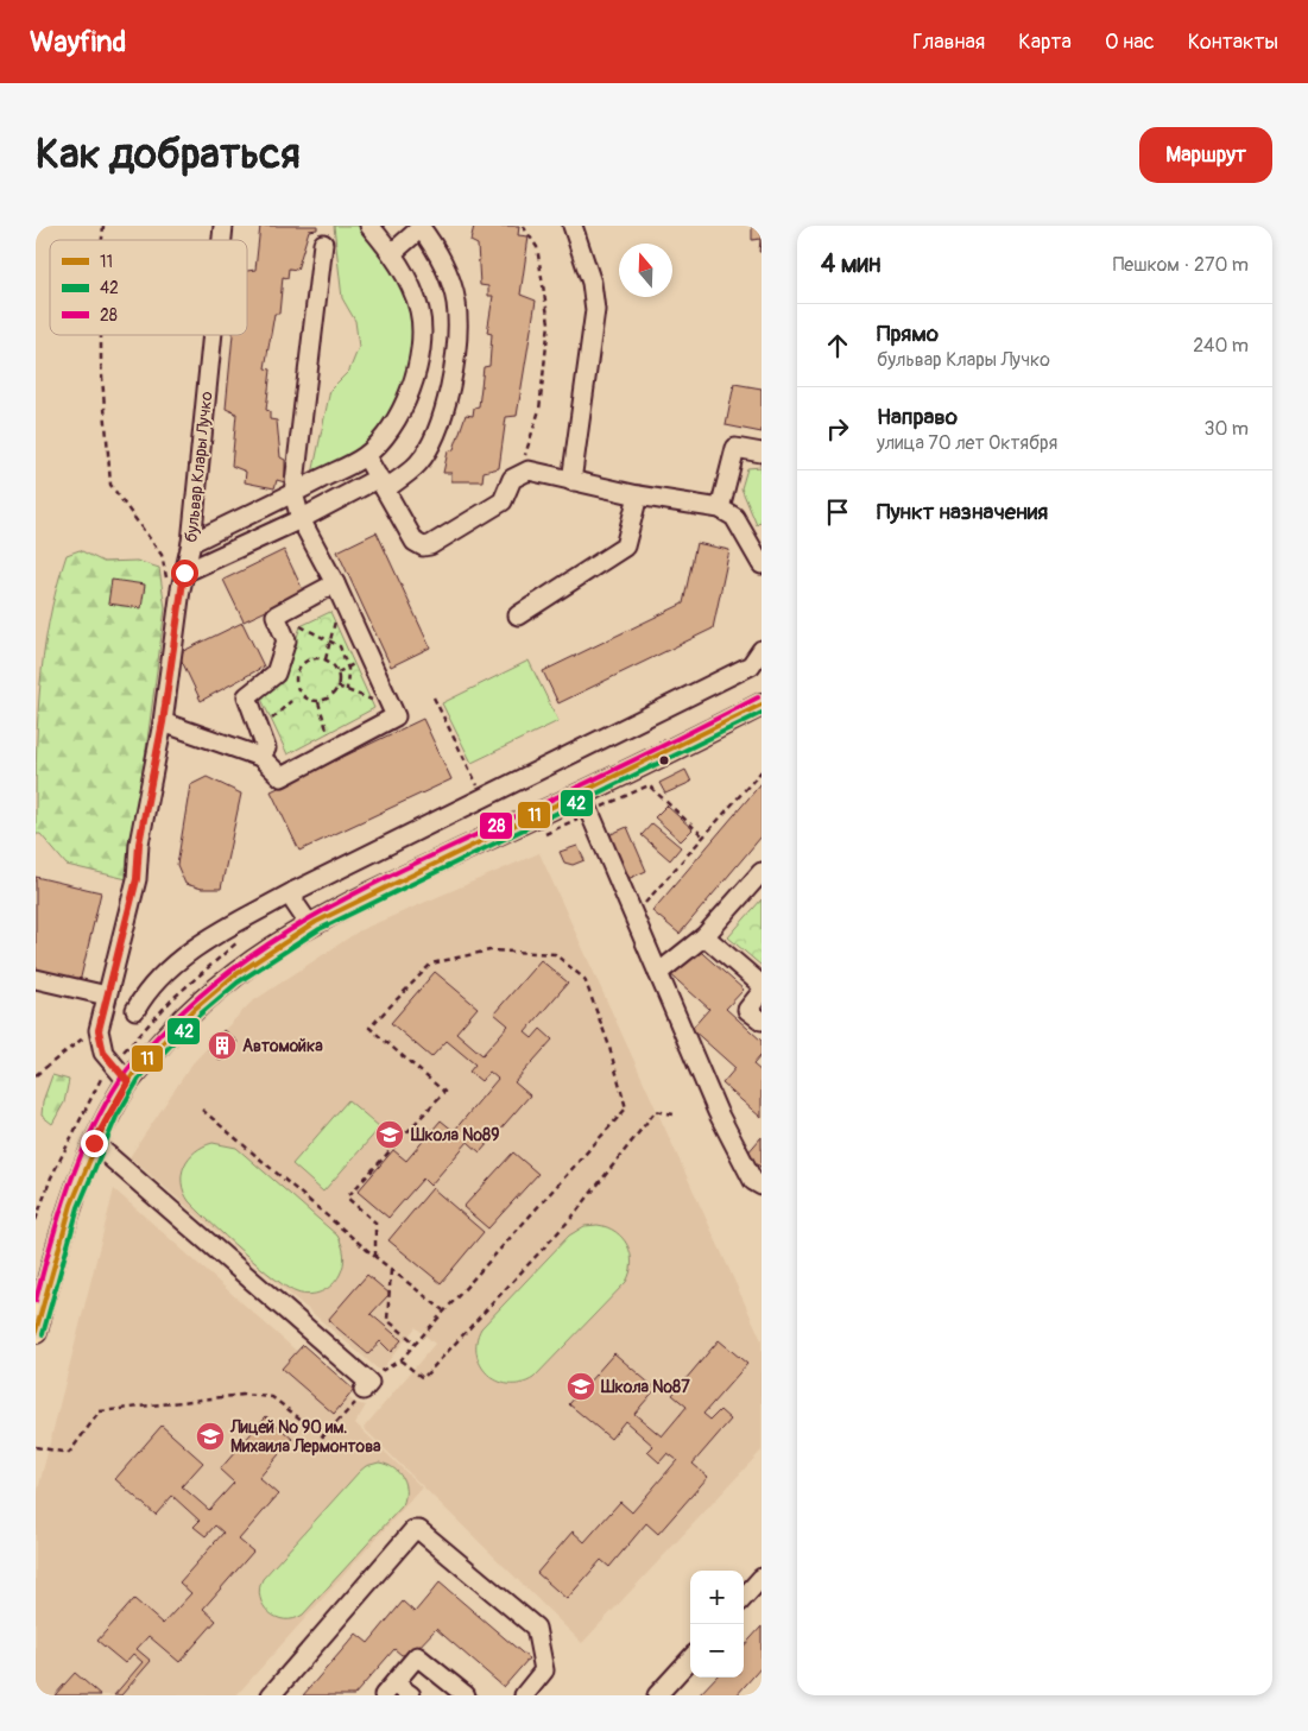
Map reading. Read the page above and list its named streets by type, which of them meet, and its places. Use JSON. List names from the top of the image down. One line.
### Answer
{"streets":{"street":["бульвар Клары Лучко"]},"places":{"building":["Автомойка"],"school or university":["Школа №89","Школа №87","Лицей № 90 им. Михаила Лермонтова"]},"lines":["transit line 28","transit line 11","transit line 42"],"legend":["11","42","28"],"north":"top","page":{"header":"Wayfind","nav":["Главная","Карта","О нас","Контакты"],"buttons":"Маршрут","title":"Как добраться","heading":["4 мин","Пешком · 270 m"],"list":[["Прямо","бульвар Клары Лучко","240 m"],["Направо","улица 70 лет Октября","30 m"],"Пункт назначения"],"map_buttons":["+","−"]}}
